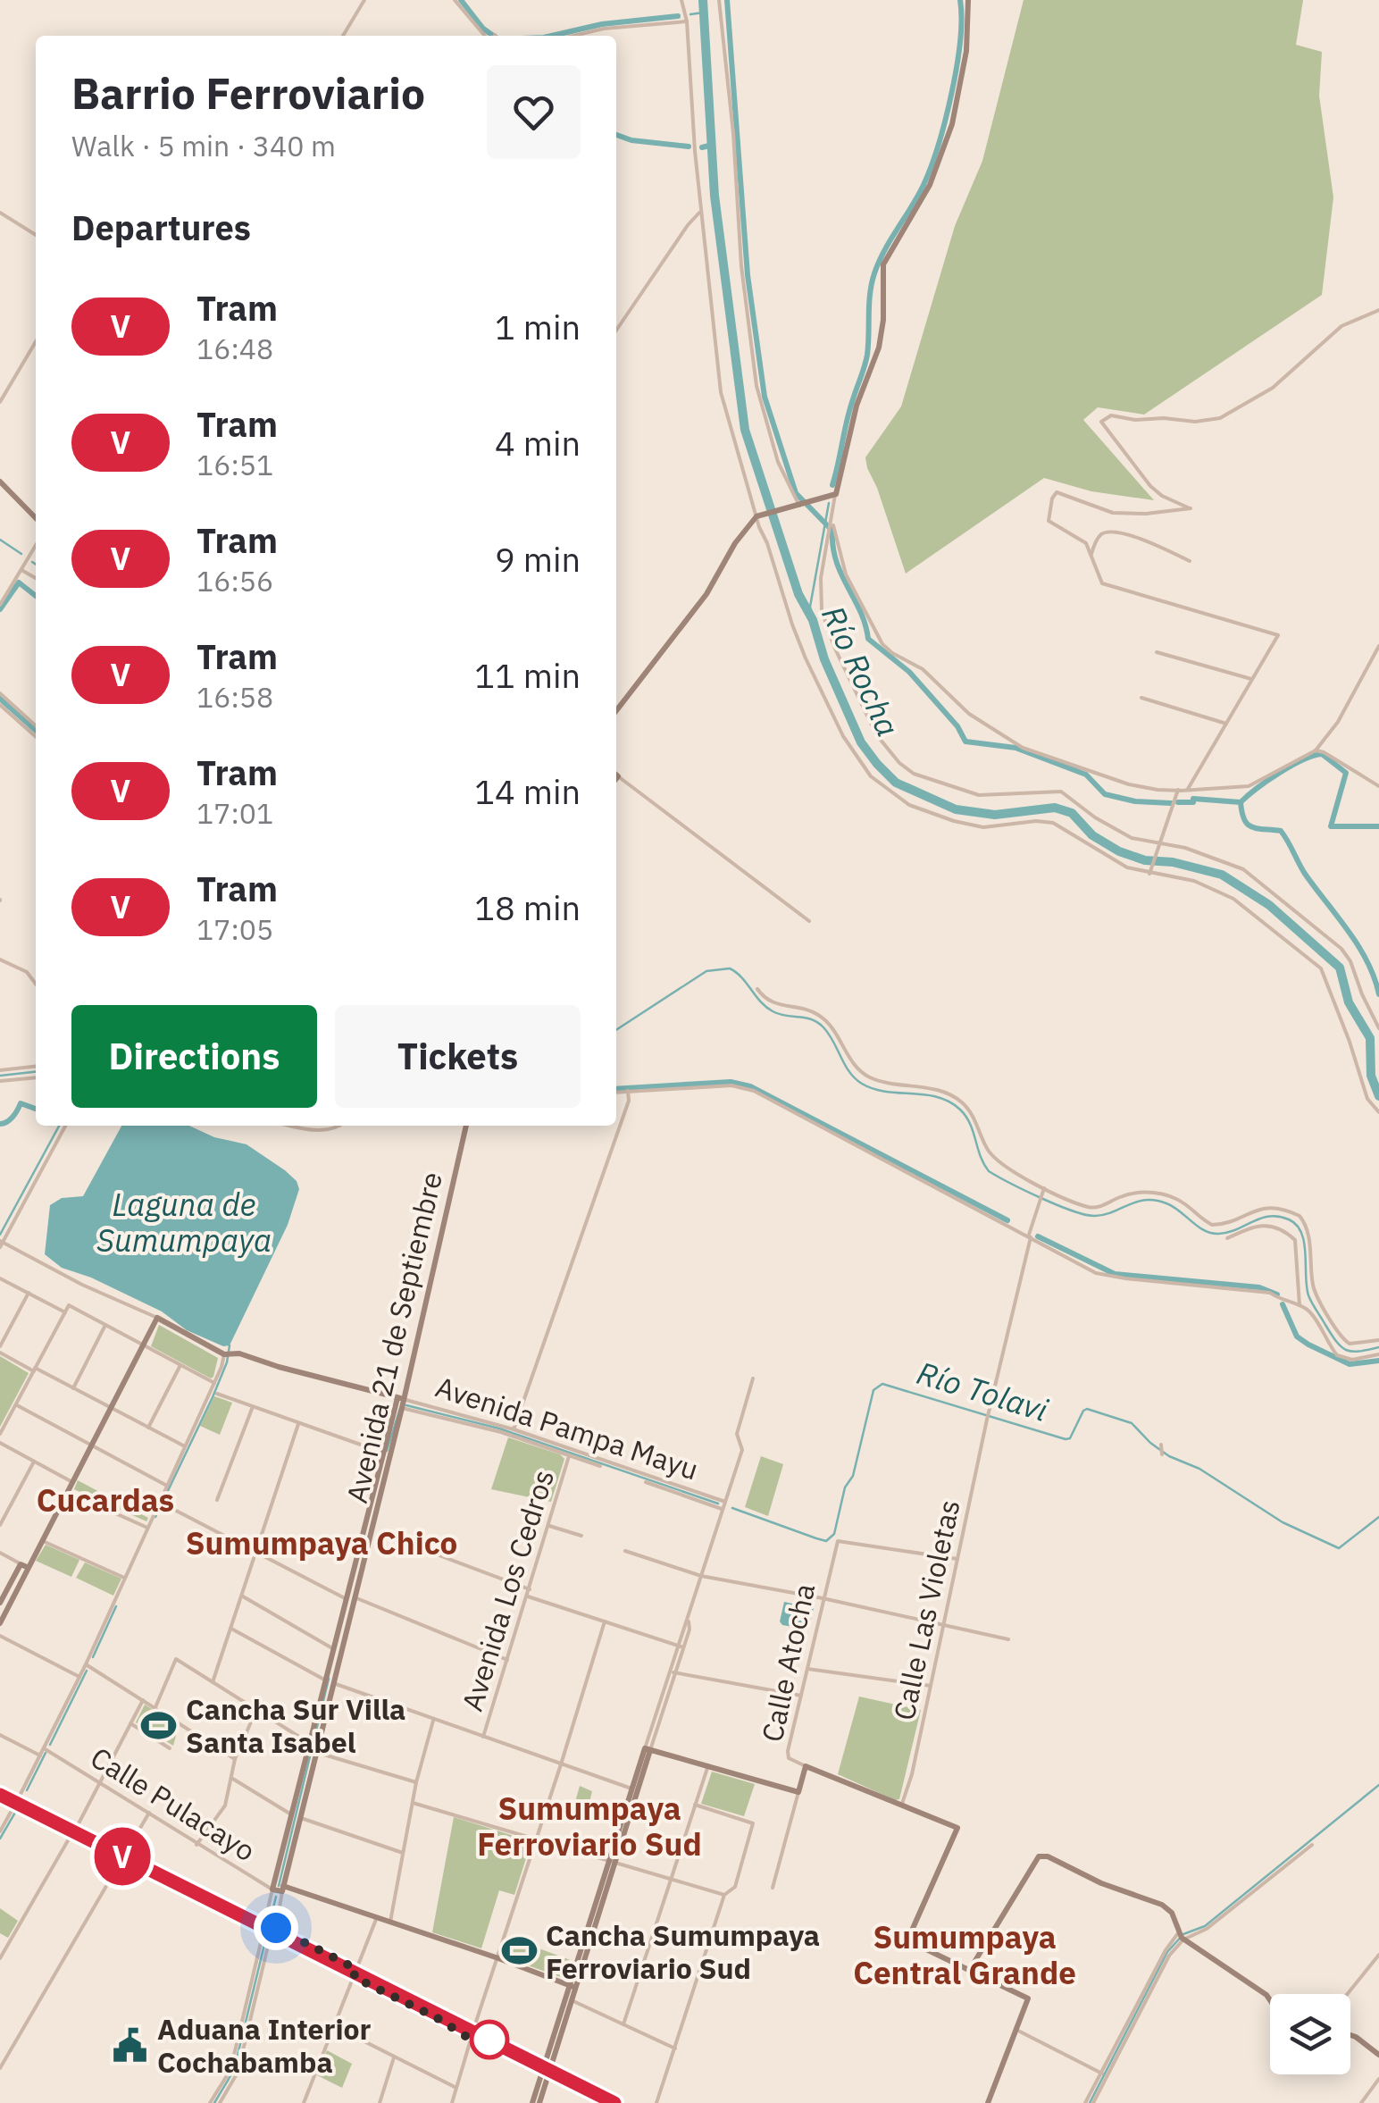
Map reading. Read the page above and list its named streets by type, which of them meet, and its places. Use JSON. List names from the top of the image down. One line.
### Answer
{"streets":{"street":["Avenida 21 de Septiembre","Avenida Pampa Mayu","Avenida Los Cedros","Calle Las Violetas","Calle Atocha","Calle Pulacayo"]},"crossings":[["Avenida 21 de Septiembre","Avenida Pampa Mayu"],["Avenida 21 de Septiembre","Calle Pulacayo"],["Avenida Pampa Mayu","Avenida Los Cedros"],["Calle Las Violetas","Calle Atocha"]],"districts":["Cucardas","Sumumpaya Chico","Sumumpaya Ferroviario Sud","Sumumpaya Central Grande"],"water":["Río Rocha","Laguna de Sumumpaya","Río Tolavi"],"places":{"sports":["Cancha Sur Villa Santa Isabel","Cancha Sumumpaya Ferroviario Sud"],"public building":["Aduana Interior Cochabamba"]},"lines":["tram line V"],"page":{"on_map":"V","heading":[["Barrio Ferroviario","Walk · 5 min · 340 m"],"Departures"],"list":[{"mark":"V","name":"Tram","note":"16:48","value":"1 min"},{"mark":"V","name":"Tram","note":"16:51","value":"4 min"},{"mark":"V","name":"Tram","note":"16:56","value":"9 min"},{"mark":"V","name":"Tram","note":"16:58","value":"11 min"},{"mark":"V","name":"Tram","note":"17:01","value":"14 min"},{"mark":"V","name":"Tram","note":"17:05","value":"18 min"}],"buttons":["Directions","Tickets"]}}
